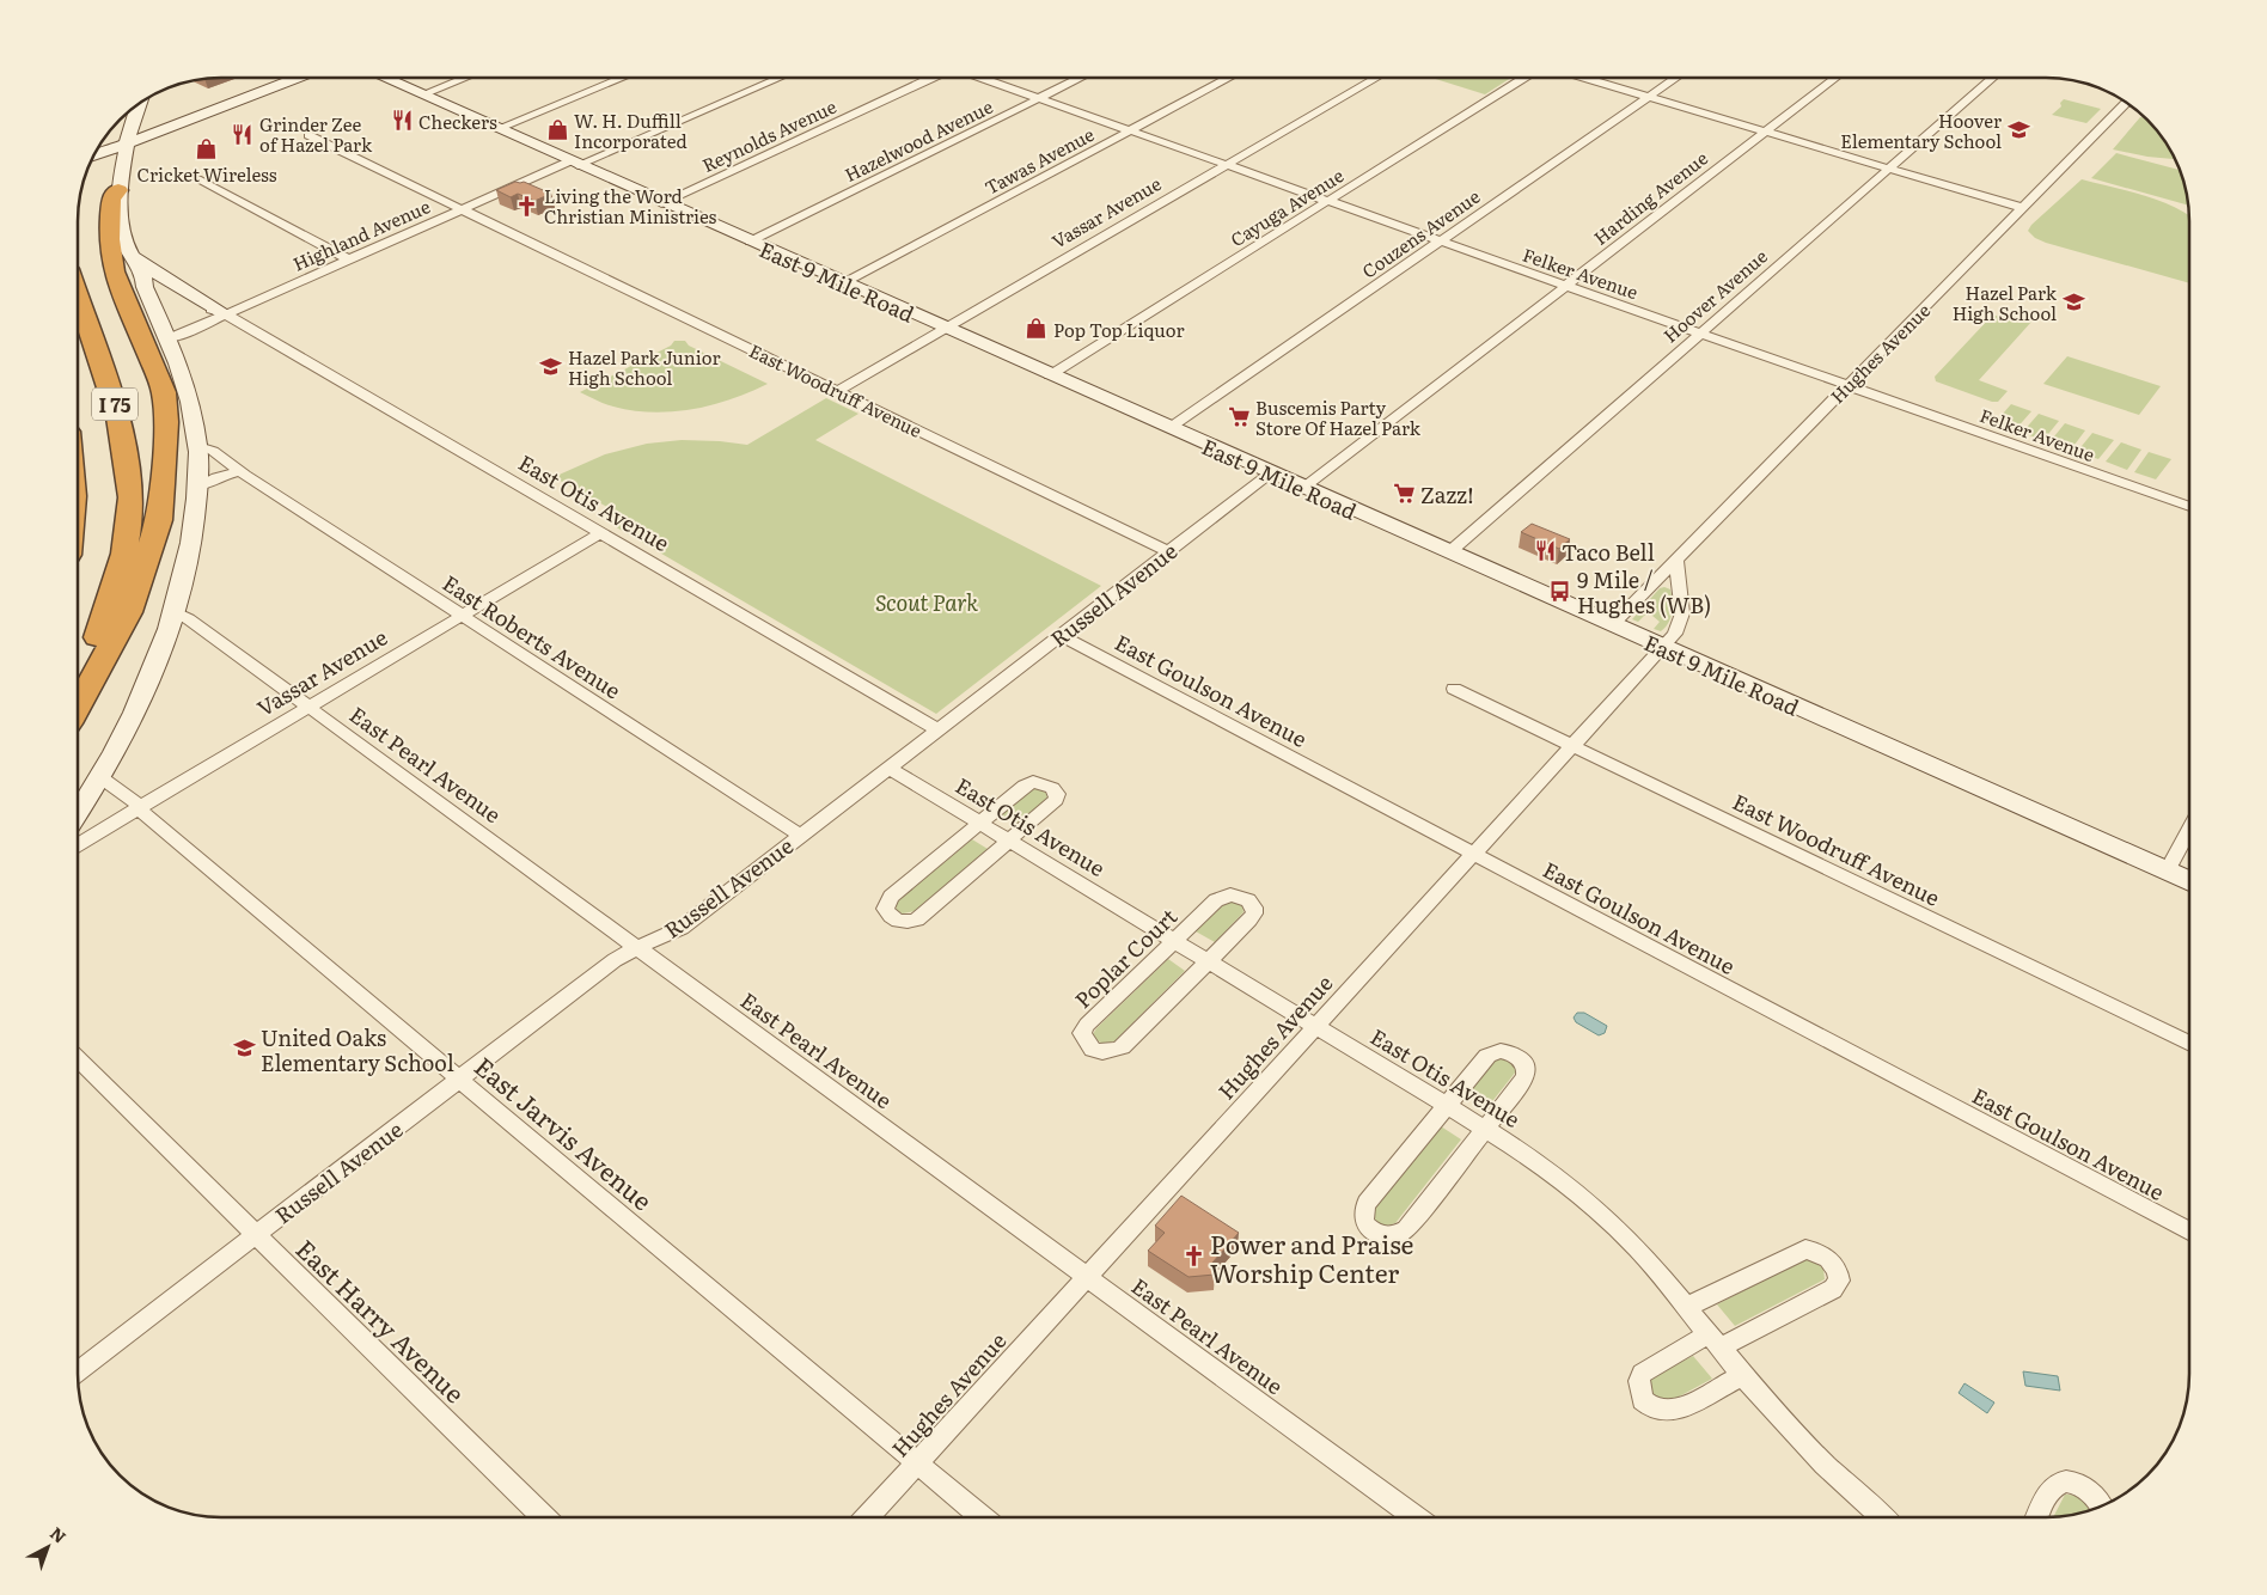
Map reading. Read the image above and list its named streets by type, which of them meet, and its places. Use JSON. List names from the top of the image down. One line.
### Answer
{"streets":{"highway":["I 75"],"main road":["East 9 Mile Road"],"street":["Reynolds Avenue","Hazelwood Avenue","Tawas Avenue","Harding Avenue","Cayuga Avenue","Vassar Avenue","Couzens Avenue","Highland Avenue","Felker Avenue","Hoover Avenue","Hughes Avenue","East Woodruff Avenue","East Otis Avenue","Russell Avenue","East Roberts Avenue","East Goulson Avenue","East Pearl Avenue","Poplar Court","East Jarvis Avenue","East Harry Avenue"]},"crossings":[["Reynolds Avenue","East 9 Mile Road"],["Hazelwood Avenue","Felker Avenue"],["Hazelwood Avenue","East 9 Mile Road"],["Tawas Avenue","Felker Avenue"],["Tawas Avenue","East 9 Mile Road"],["Harding Avenue","Felker Avenue"],["Harding Avenue","East 9 Mile Road"],["Cayuga Avenue","Felker Avenue"],["Cayuga Avenue","East 9 Mile Road"],["Vassar Avenue","Felker Avenue"],["Vassar Avenue","East 9 Mile Road"],["Vassar Avenue","East Woodruff Avenue"],["Vassar Avenue","East Otis Avenue"],["Vassar Avenue","East Roberts Avenue"],["Vassar Avenue","East Pearl Avenue"],["Vassar Avenue","East Jarvis Avenue"],["Couzens Avenue","Felker Avenue"],["Couzens Avenue","East 9 Mile Road"],["Highland Avenue","East 9 Mile Road"],["Highland Avenue","East Woodruff Avenue"],["Highland Avenue","East Otis Avenue"],["Felker Avenue","Hoover Avenue"],["Felker Avenue","Hughes Avenue"],["East 9 Mile Road","Hoover Avenue"],["East 9 Mile Road","Hughes Avenue"],["East 9 Mile Road","Russell Avenue"],["Hughes Avenue","East Woodruff Avenue"],["Hughes Avenue","East Otis Avenue"],["Hughes Avenue","East Goulson Avenue"],["Hughes Avenue","East Pearl Avenue"],["Hughes Avenue","East Jarvis Avenue"],["East Woodruff Avenue","Russell Avenue"],["East Otis Avenue","Russell Avenue"],["East Otis Avenue","Poplar Court"],["Russell Avenue","East Roberts Avenue"],["Russell Avenue","East Goulson Avenue"],["Russell Avenue","East Pearl Avenue"],["Russell Avenue","East Jarvis Avenue"],["Russell Avenue","East Harry Avenue"]],"parks":["Scout Park"],"places":{"restaurant":["Checkers","Grinder Zee of Hazel Park","Taco Bell"],"shop":["W. H. Duffill Incorporated","Cricket Wireless","Pop Top Liquor"],"school or university":["Hoover Elementary School","Hazel Park High School","Hazel Park Junior High School","United Oaks Elementary School"],"church":["Living the Word Christian Ministries","Power and Praise Worship Center"],"supermarket":["Buscemis Party Store Of Hazel Park","Zazz!"],"bus stop":["9 Mile / Hughes (WB)"]},"north":"top right"}
